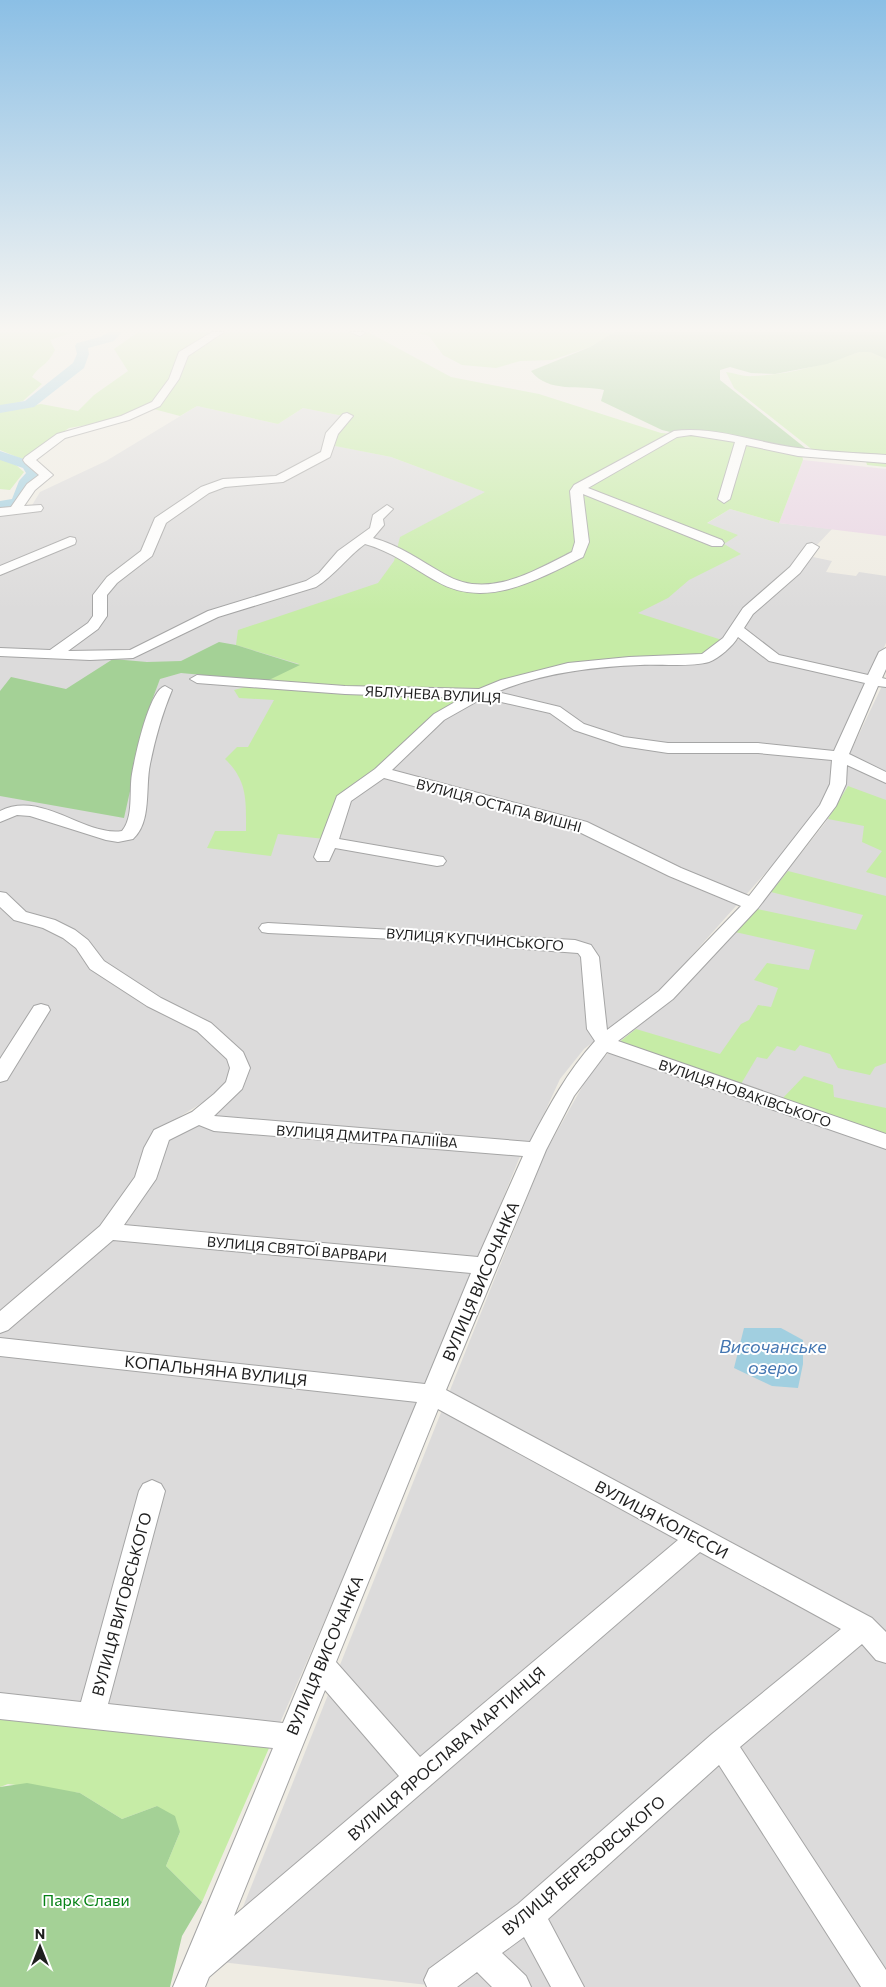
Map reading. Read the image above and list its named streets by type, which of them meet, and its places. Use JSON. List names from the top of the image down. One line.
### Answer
{"streets":{"street":["ЯБЛУНЕВА ВУЛИЦЯ","ВУЛИЦЯ ОСТАПА ВИШНІ","ВУЛИЦЯ КУПЧИНСЬКОГО","ВУЛИЦЯ НОВАКІВСЬКОГО","ВУЛИЦЯ ДМИТРА ПАЛІЇВА","ВУЛИЦЯ СВЯТОЇ ВАРВАРИ","ВУЛИЦЯ ВИСОЧАНКА","КОПАЛЬНЯНА ВУЛИЦЯ","ВУЛИЦЯ КОЛЕССИ","ВУЛИЦЯ ВИГОВСЬКОГО","ВУЛИЦЯ ЯРОСЛАВА МАРТИНЦЯ","ВУЛИЦЯ БЕРЕЗОВСЬКОГО"]},"crossings":[["ЯБЛУНЕВА ВУЛИЦЯ","ВУЛИЦЯ ВИСОЧАНКА"],["ВУЛИЦЯ ОСТАПА ВИШНІ","ВУЛИЦЯ ВИСОЧАНКА"],["ВУЛИЦЯ КУПЧИНСЬКОГО","ВУЛИЦЯ НОВАКІВСЬКОГО"],["ВУЛИЦЯ КУПЧИНСЬКОГО","ВУЛИЦЯ ВИСОЧАНКА"],["ВУЛИЦЯ НОВАКІВСЬКОГО","ВУЛИЦЯ ВИСОЧАНКА"],["ВУЛИЦЯ ДМИТРА ПАЛІЇВА","ВУЛИЦЯ ВИСОЧАНКА"],["ВУЛИЦЯ СВЯТОЇ ВАРВАРИ","ВУЛИЦЯ ВИСОЧАНКА"],["ВУЛИЦЯ ВИСОЧАНКА","КОПАЛЬНЯНА ВУЛИЦЯ"],["ВУЛИЦЯ ВИСОЧАНКА","ВУЛИЦЯ КОЛЕССИ"],["ВУЛИЦЯ ВИСОЧАНКА","ВУЛИЦЯ ВИГОВСЬКОГО"],["ВУЛИЦЯ ВИСОЧАНКА","ВУЛИЦЯ ЯРОСЛАВА МАРТИНЦЯ"],["КОПАЛЬНЯНА ВУЛИЦЯ","ВУЛИЦЯ КОЛЕССИ"],["ВУЛИЦЯ КОЛЕССИ","ВУЛИЦЯ ЯРОСЛАВА МАРТИНЦЯ"],["ВУЛИЦЯ КОЛЕССИ","ВУЛИЦЯ БЕРЕЗОВСЬКОГО"]],"water":["Височанське озеро"],"parks":["Парк Слави"],"north":"top"}
